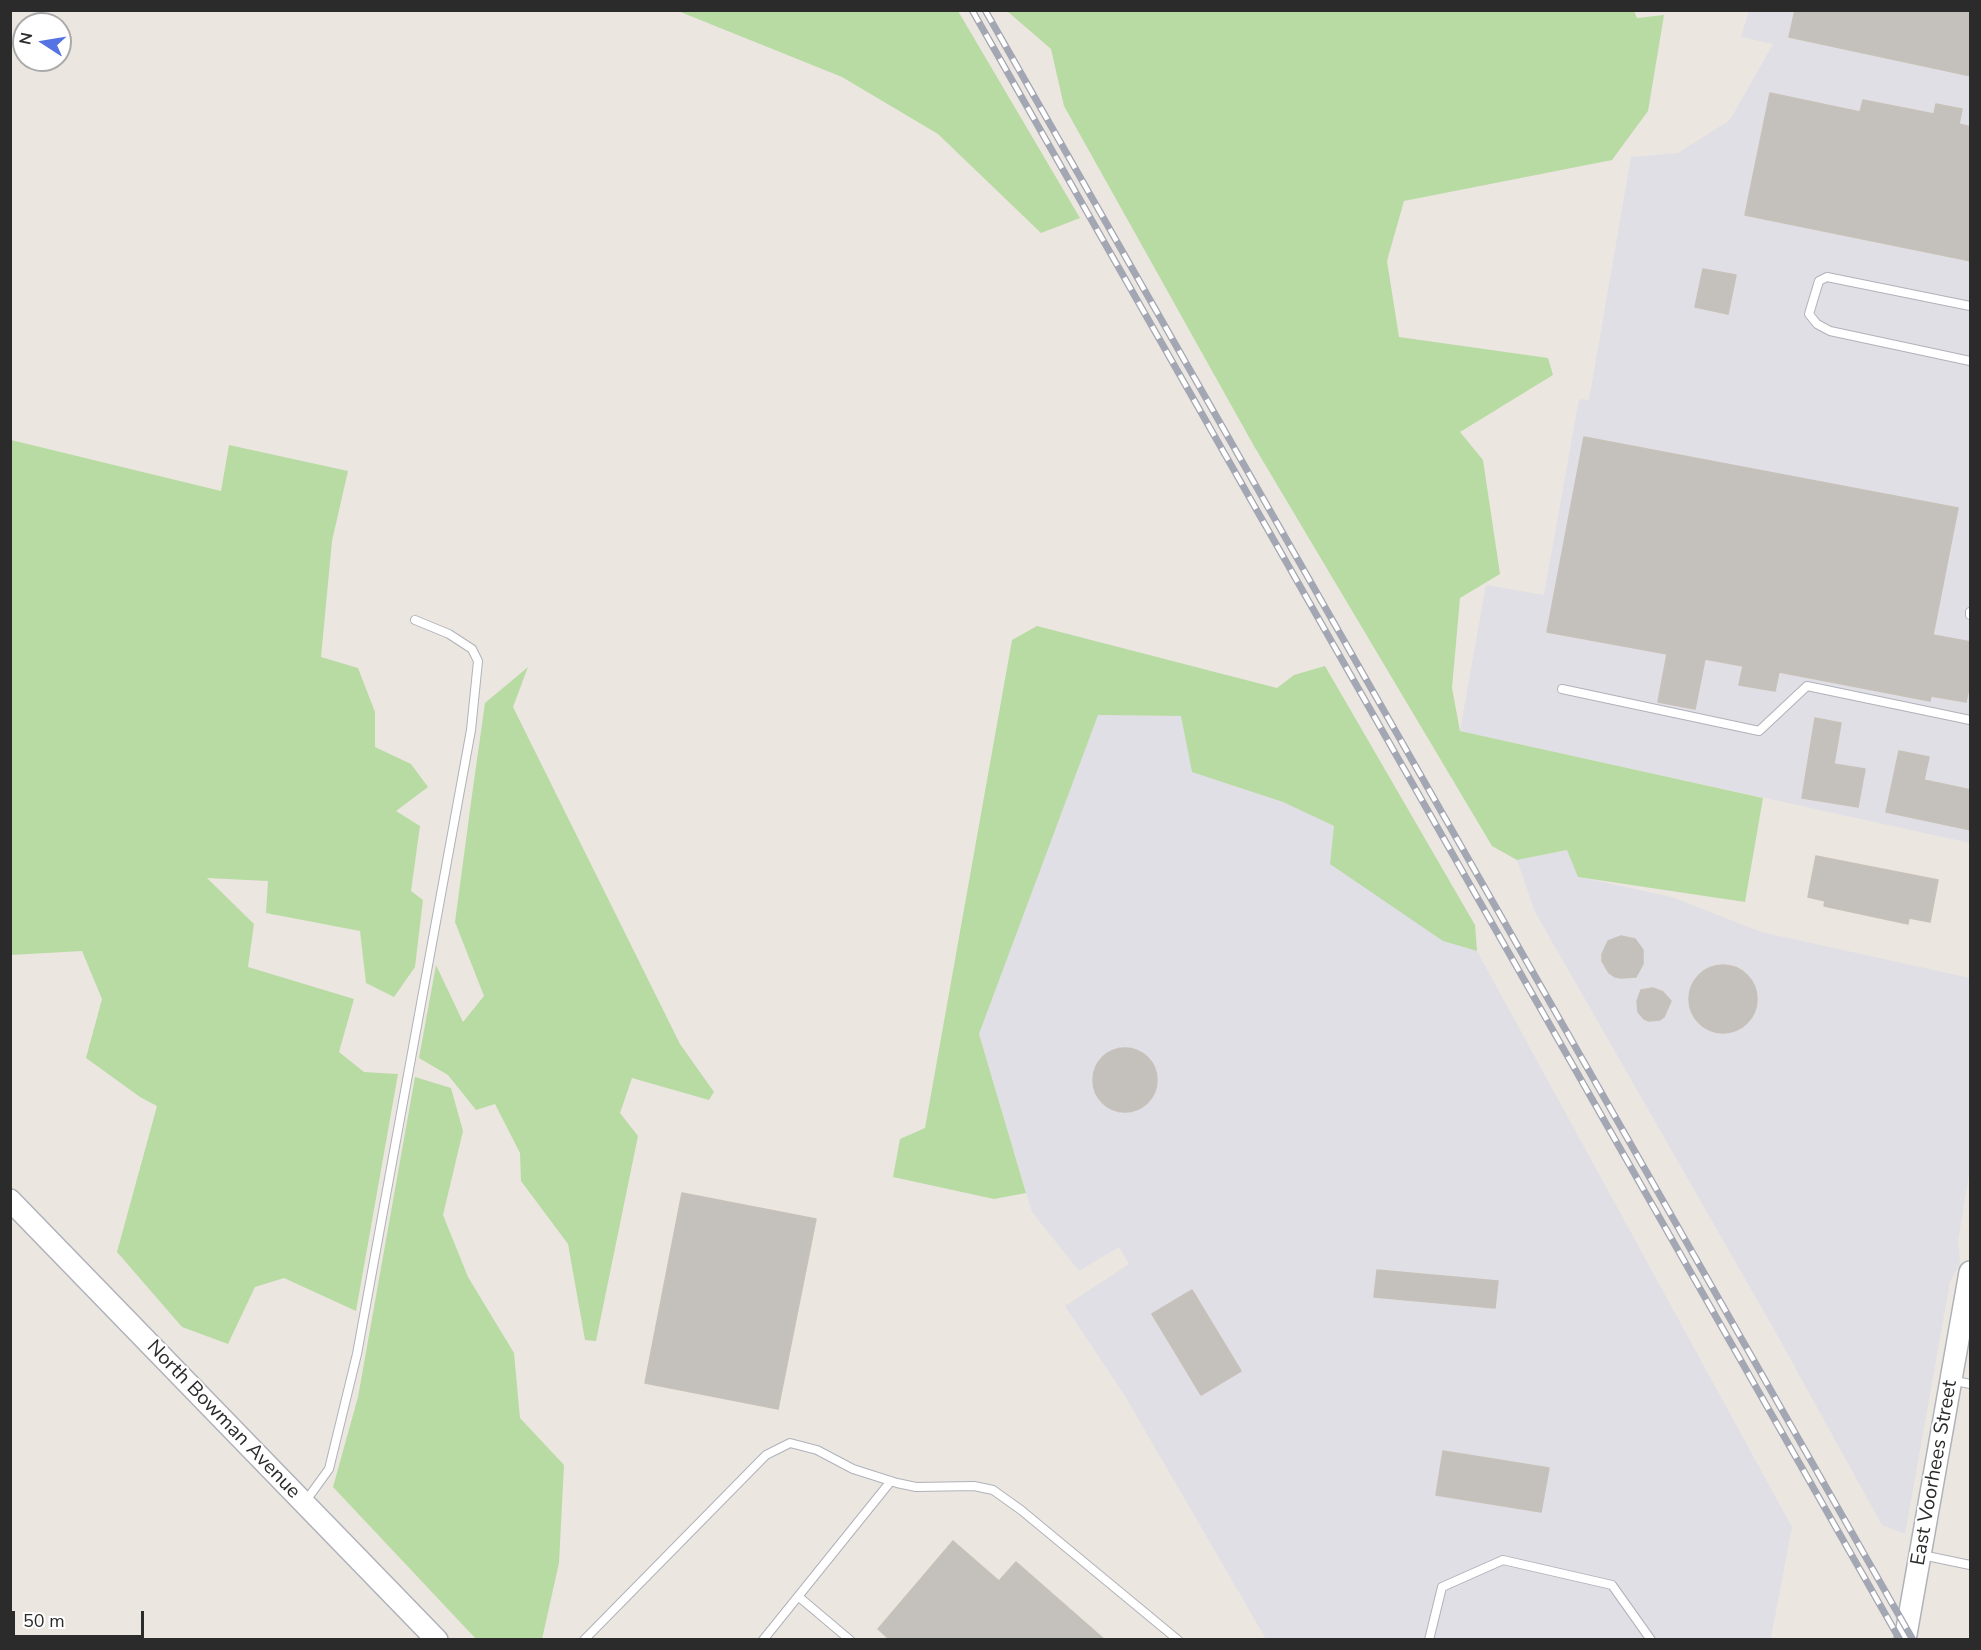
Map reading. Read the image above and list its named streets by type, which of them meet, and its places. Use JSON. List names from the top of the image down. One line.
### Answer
{"streets":{"street":["North Bowman Avenue","East Voorhees Street"]},"scale_bar":"50 m","north":"left"}
